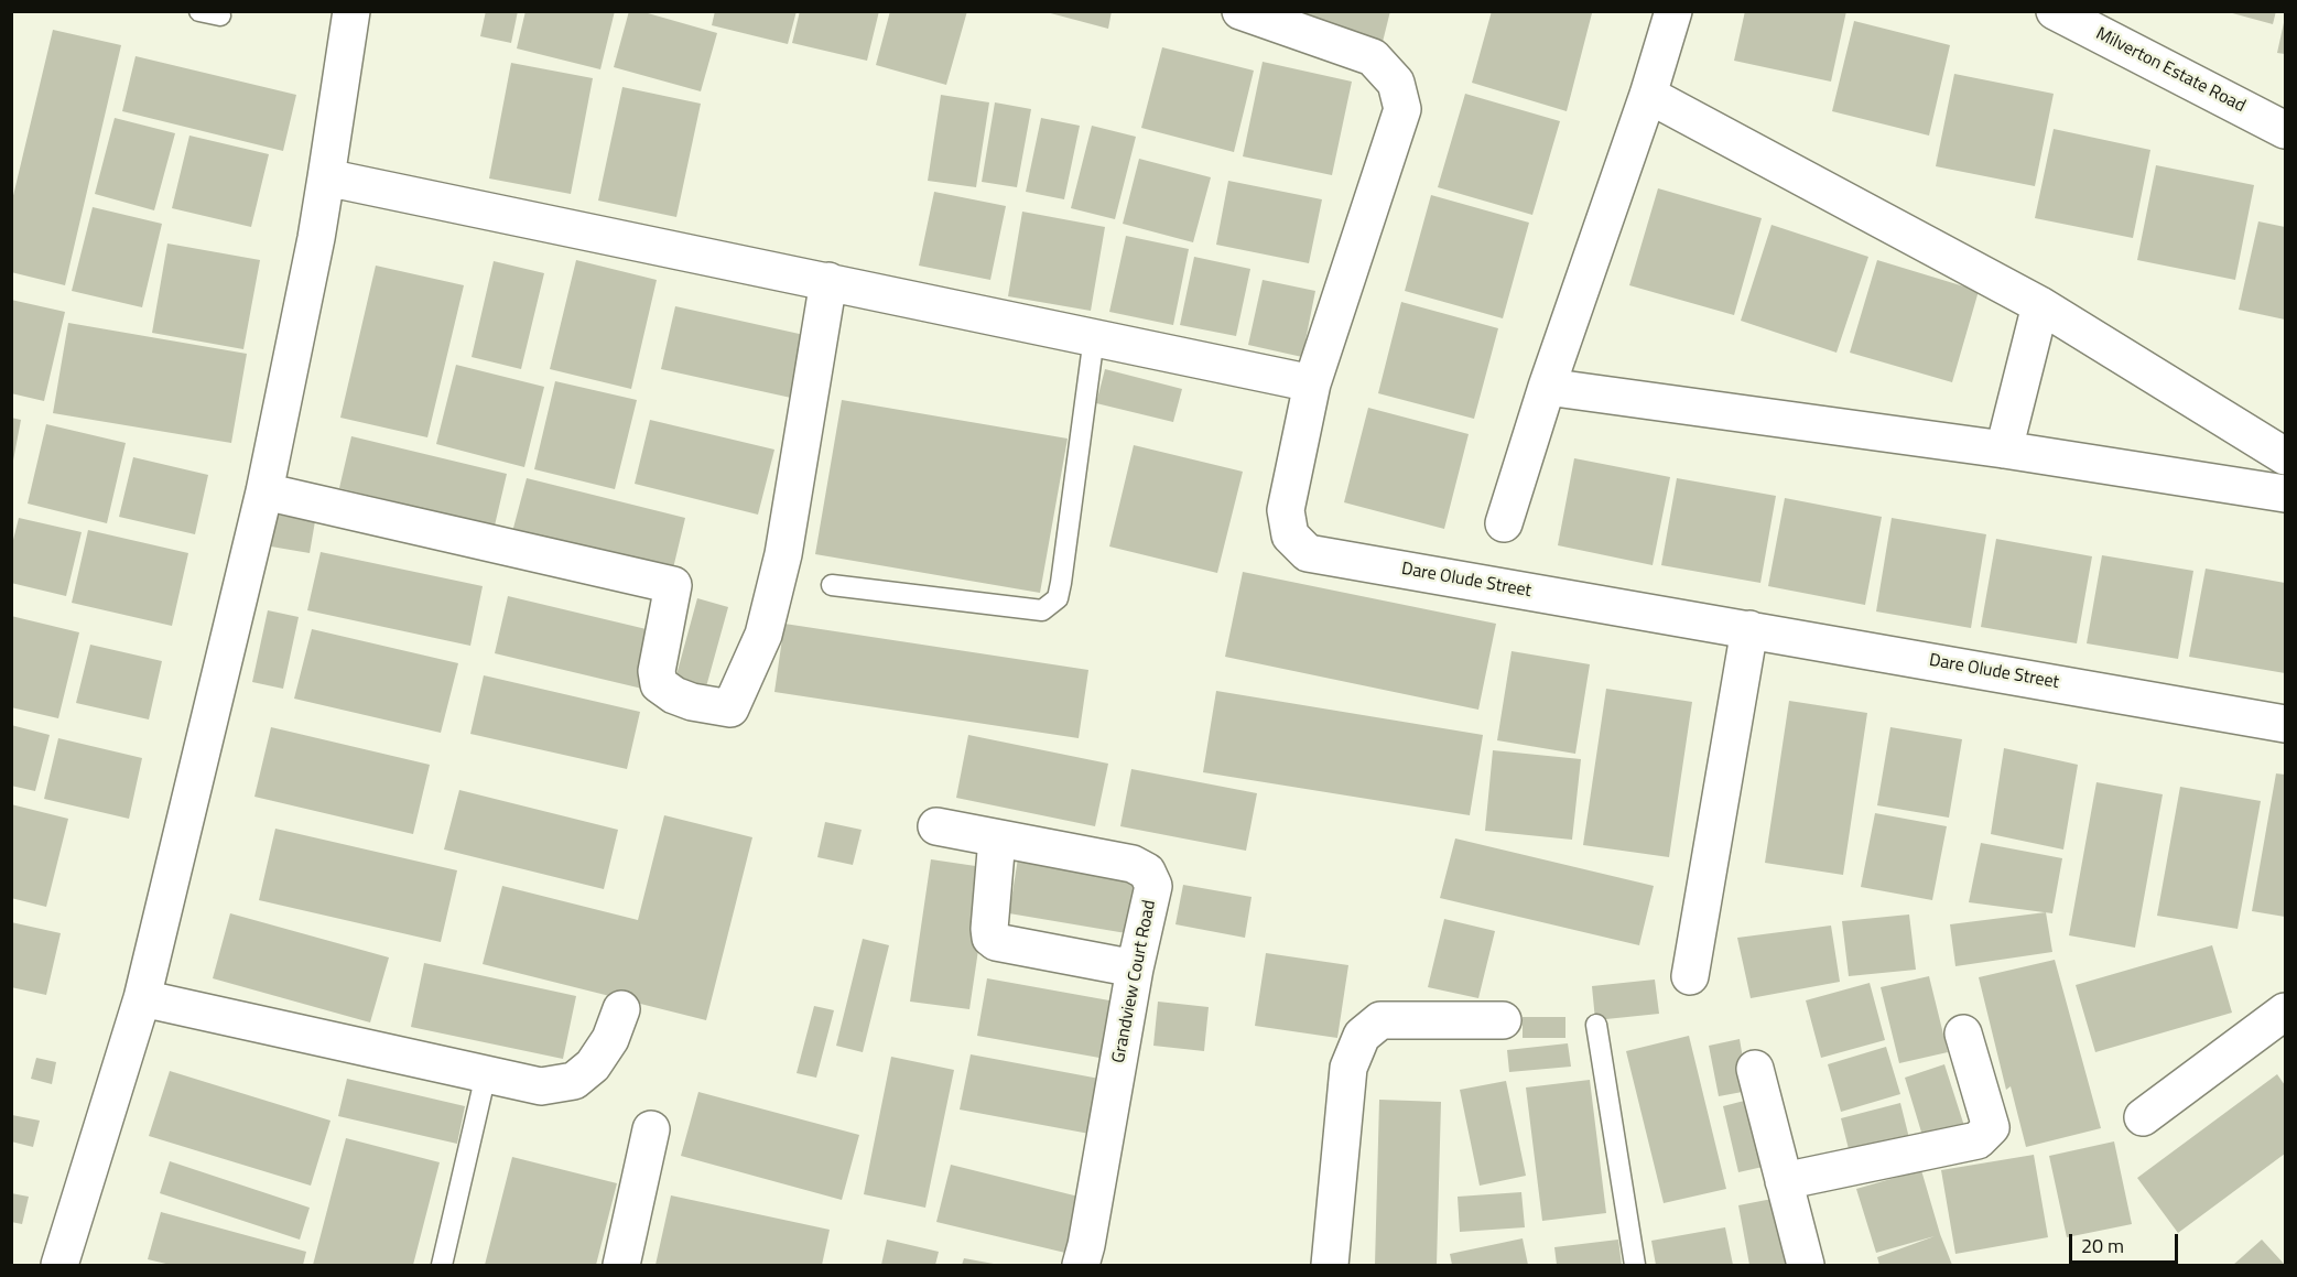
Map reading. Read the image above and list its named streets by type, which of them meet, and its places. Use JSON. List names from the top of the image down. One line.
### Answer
{"streets":{"street":["Milverton Estate Road","Dare Olude Street","Grandview Court Road"]},"scale_bar":"20 m"}
